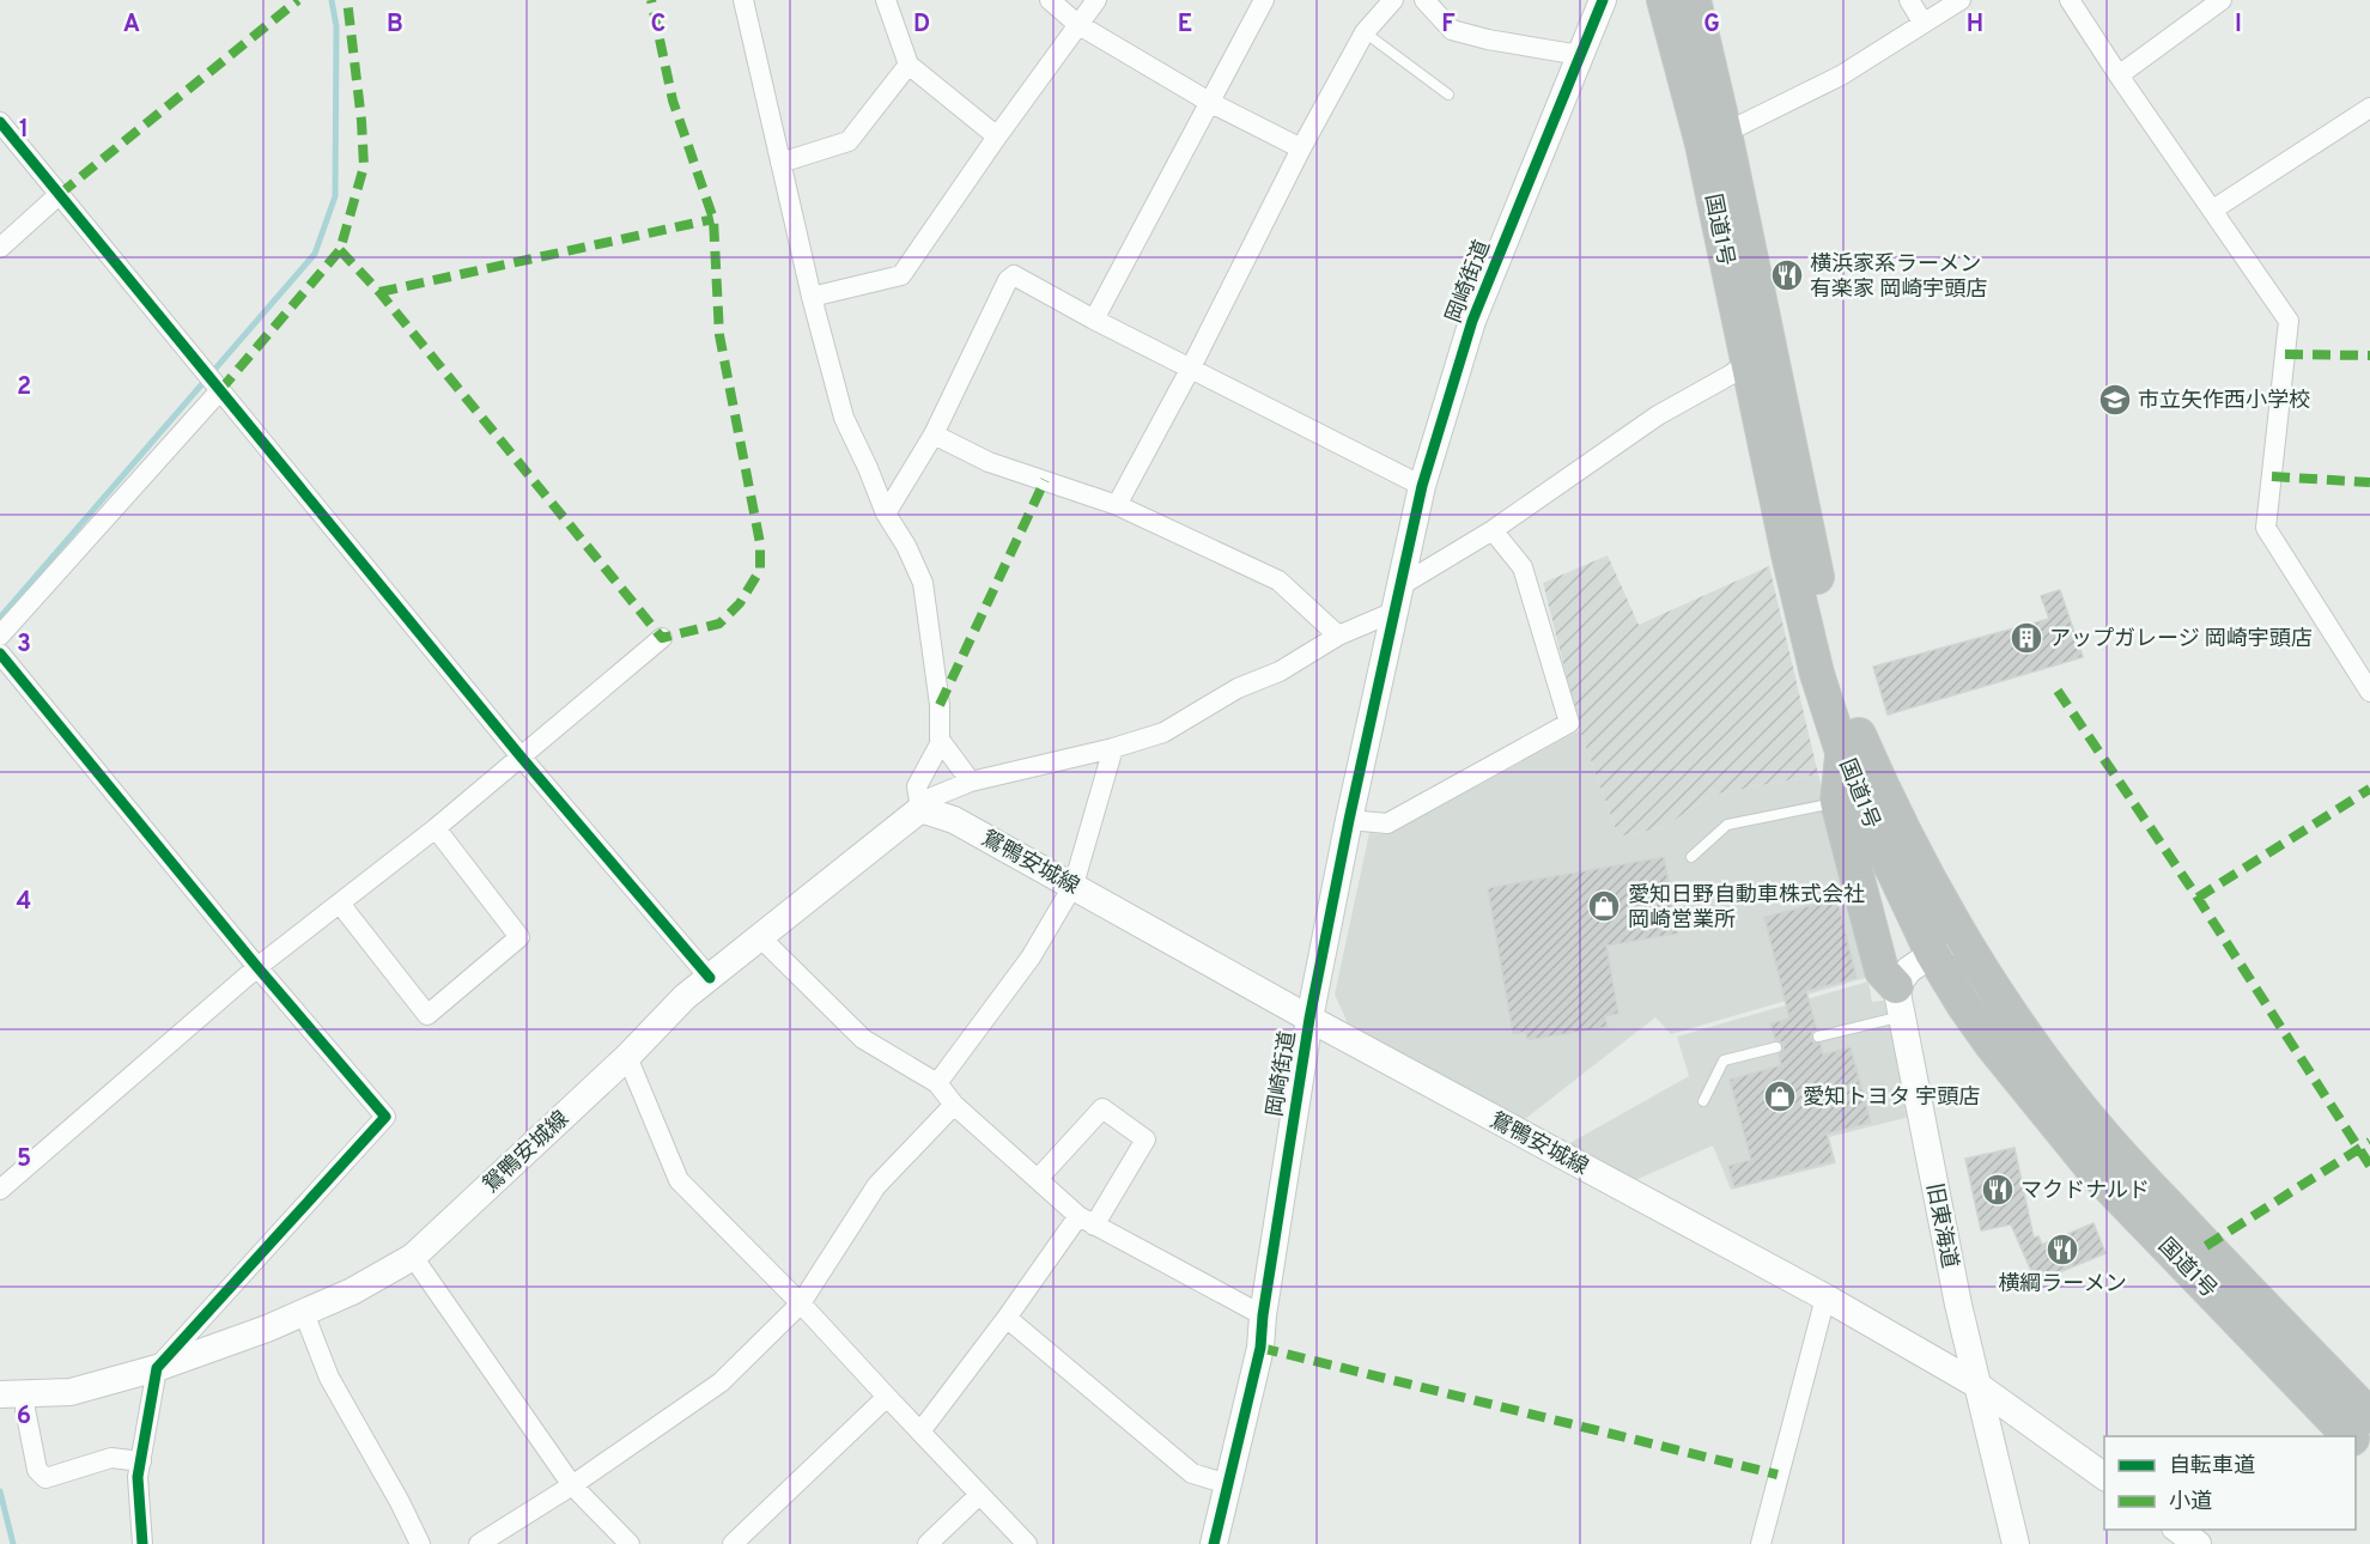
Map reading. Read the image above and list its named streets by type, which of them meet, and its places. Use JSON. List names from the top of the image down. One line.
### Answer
{"streets":{"highway":["国道1号"],"main road":["岡崎街道","鴛鴨安城線","旧東海道"]},"crossings":[["岡崎街道","鴛鴨安城線"],["鴛鴨安城線","旧東海道"]],"places":{"restaurant":["横浜家系ラーメン 有楽家 岡崎宇頭店","マクドナルド","横綱ラーメン"],"school or university":["市立矢作西小学校"],"building":["アップガレージ 岡崎宇頭店"],"shop":["愛知日野自動車株式会社 岡崎営業所","愛知トヨタ 宇頭店"]},"legend":["自転車道","小道"],"grid":{"columns":["A","B","C","D","E","F","G","H","I"],"rows":["1","2","3","4","5","6"]}}
